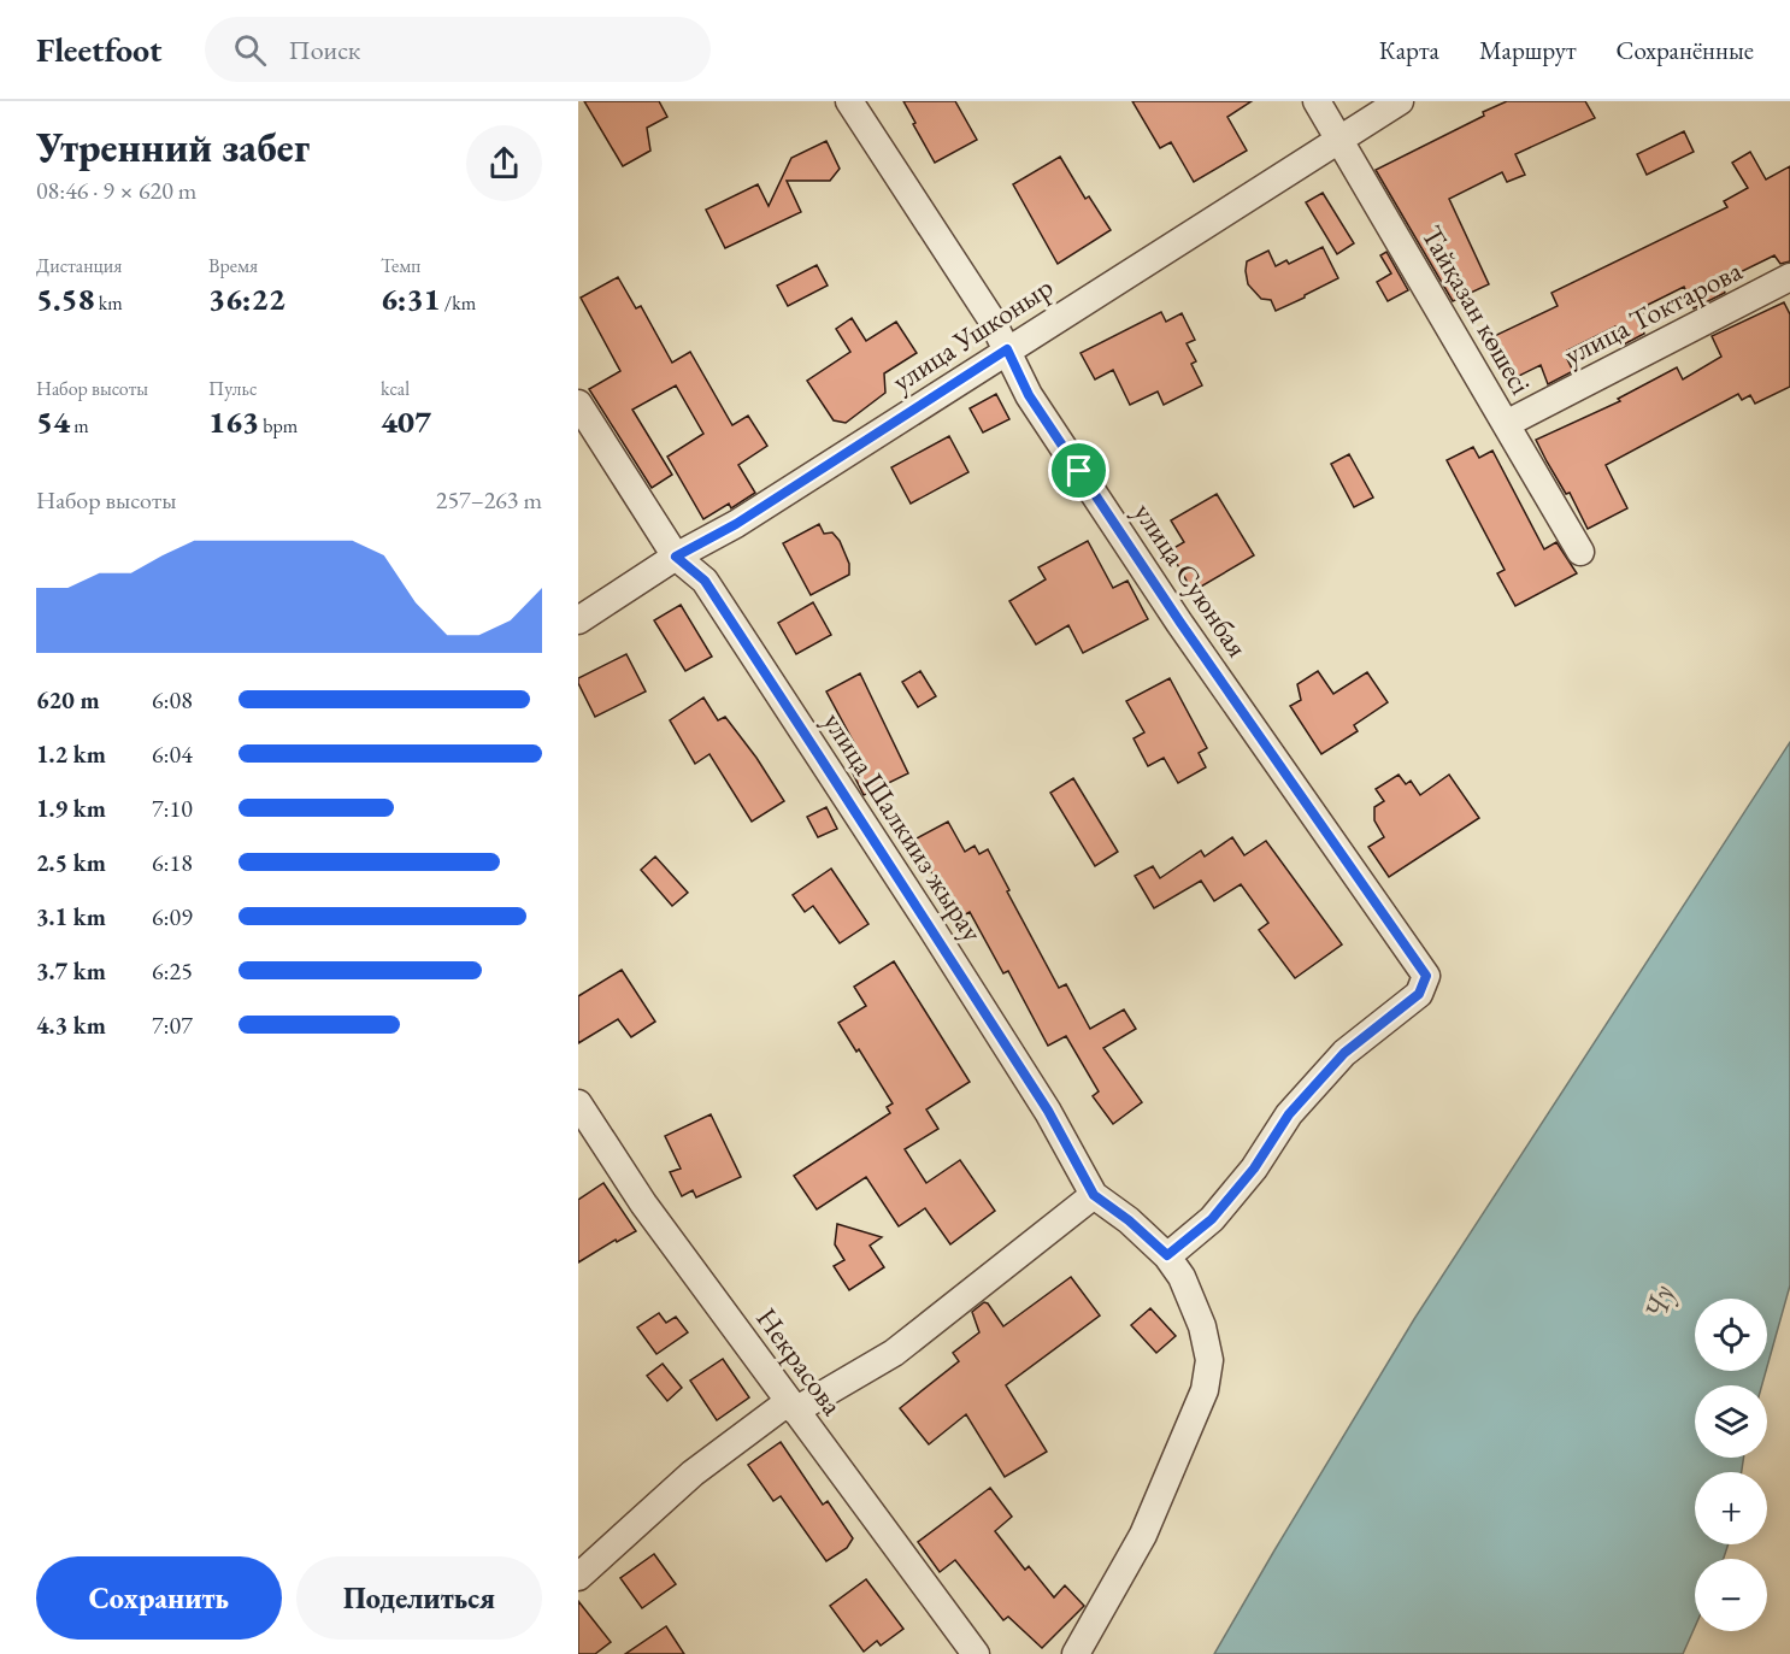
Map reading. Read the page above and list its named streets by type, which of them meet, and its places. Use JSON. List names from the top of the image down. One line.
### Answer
{"streets":{"street":["Тайқазан көшесі","улица Токтарова","улица Ушконыр","улица Суюнбая","улица Шалкииз жырау","Некрасова"]},"crossings":[["Тайқазан көшесі","улица Токтарова"],["Тайқазан көшесі","улица Ушконыр"],["улица Ушконыр","улица Суюнбая"],["улица Ушконыр","улица Шалкииз жырау"],["улица Суюнбая","улица Шалкииз жырау"]],"water":["Чу"],"page":{"header":"Fleetfoot","search":"Поиск","nav":["Карта","Маршрут","Сохранённые"],"heading":["Утренний забег","08:46 · 9 × 620 m"],"stats":[["Дистанция","5.58 km"],["Время","36:22"],["Темп","6:31 /km"],["Набор высоты","54 m"],["Пульс","163 bpm"],["kcal","407"]],"chart":["Набор высоты","257–263 m"],"list":[{"name":"620 m","note":"6:08"},{"name":"1.2 km","note":"6:04"},{"name":"1.9 km","note":"7:10"},{"name":"2.5 km","note":"6:18"},{"name":"3.1 km","note":"6:09"},{"name":"3.7 km","note":"6:25"},{"name":"4.3 km","note":"7:07"}],"map_buttons":["+","−"],"buttons":["Сохранить","Поделиться"]}}
